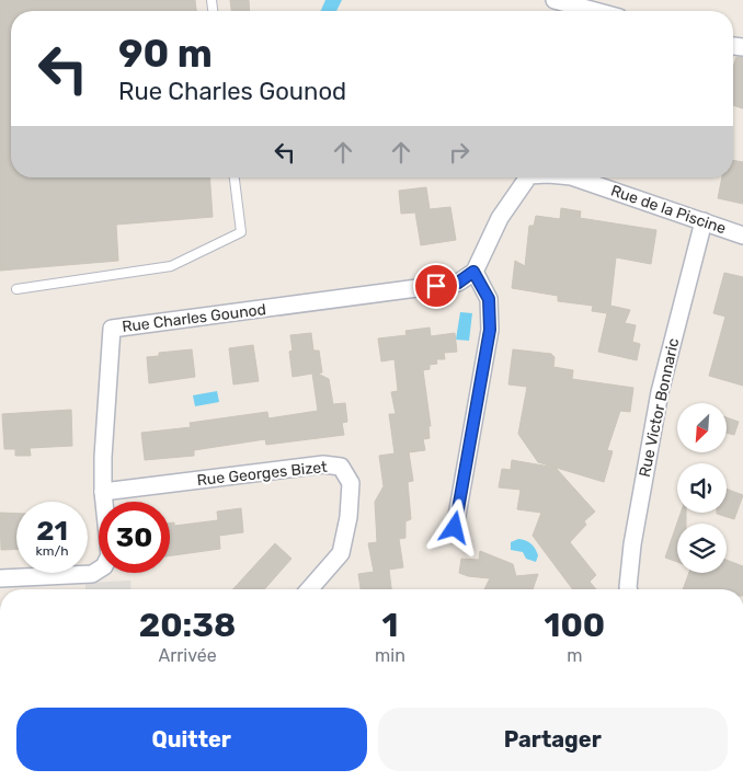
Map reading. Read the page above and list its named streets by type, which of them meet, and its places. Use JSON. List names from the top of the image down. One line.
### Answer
{"streets":{"street":["Rue de la Piscine","Rue Charles Gounod","Rue Victor Bonnaric","Rue Georges Bizet"]},"crossings":[["Rue de la Piscine","Rue Charles Gounod"],["Rue de la Piscine","Rue Victor Bonnaric"],["Rue Charles Gounod","Rue Georges Bizet"]],"north":"bottom left","page":{"turn":["90 m","Rue Charles Gounod"],"speed":"21 km/h","limit":"30","eta":["20:38","Arrivée","1","min","100","m"],"buttons":["Quitter","Partager"]}}
